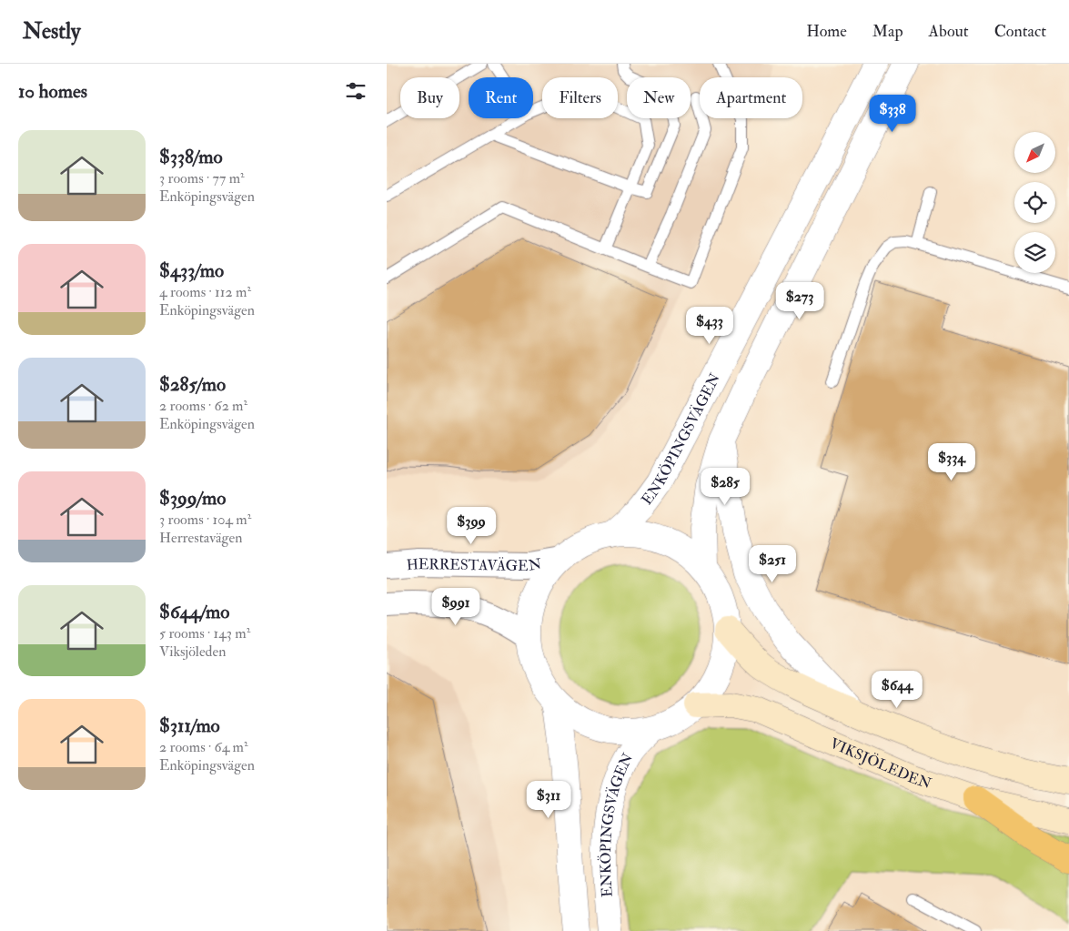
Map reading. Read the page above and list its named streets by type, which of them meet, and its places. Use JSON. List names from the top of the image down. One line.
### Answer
{"streets":{"main road":["VIKSJÖLEDEN"],"street":["ENKÖPINGSVÄGEN","HERRESTAVÄGEN"]},"north":"bottom left","page":{"header":"Nestly","nav":["Home","Map","About","Contact"],"heading":"10 homes","chip":["Buy","Rent","Filters","New","Apartment"],"price":["$338","$273","$433","$334","$285","$399","$251","$991","$644","$311"],"list":[{"name":"$338/mo","note":"3 rooms · 77 m² · Enköpingsvägen"},{"name":"$433/mo","note":"4 rooms · 112 m² · Enköpingsvägen"},{"name":"$285/mo","note":"2 rooms · 62 m² · Enköpingsvägen"},{"name":"$399/mo","note":"3 rooms · 104 m² · Herrestavägen"},{"name":"$644/mo","note":"5 rooms · 143 m² · Viksjöleden"},{"name":"$311/mo","note":"2 rooms · 64 m² · Enköpingsvägen"}]}}
